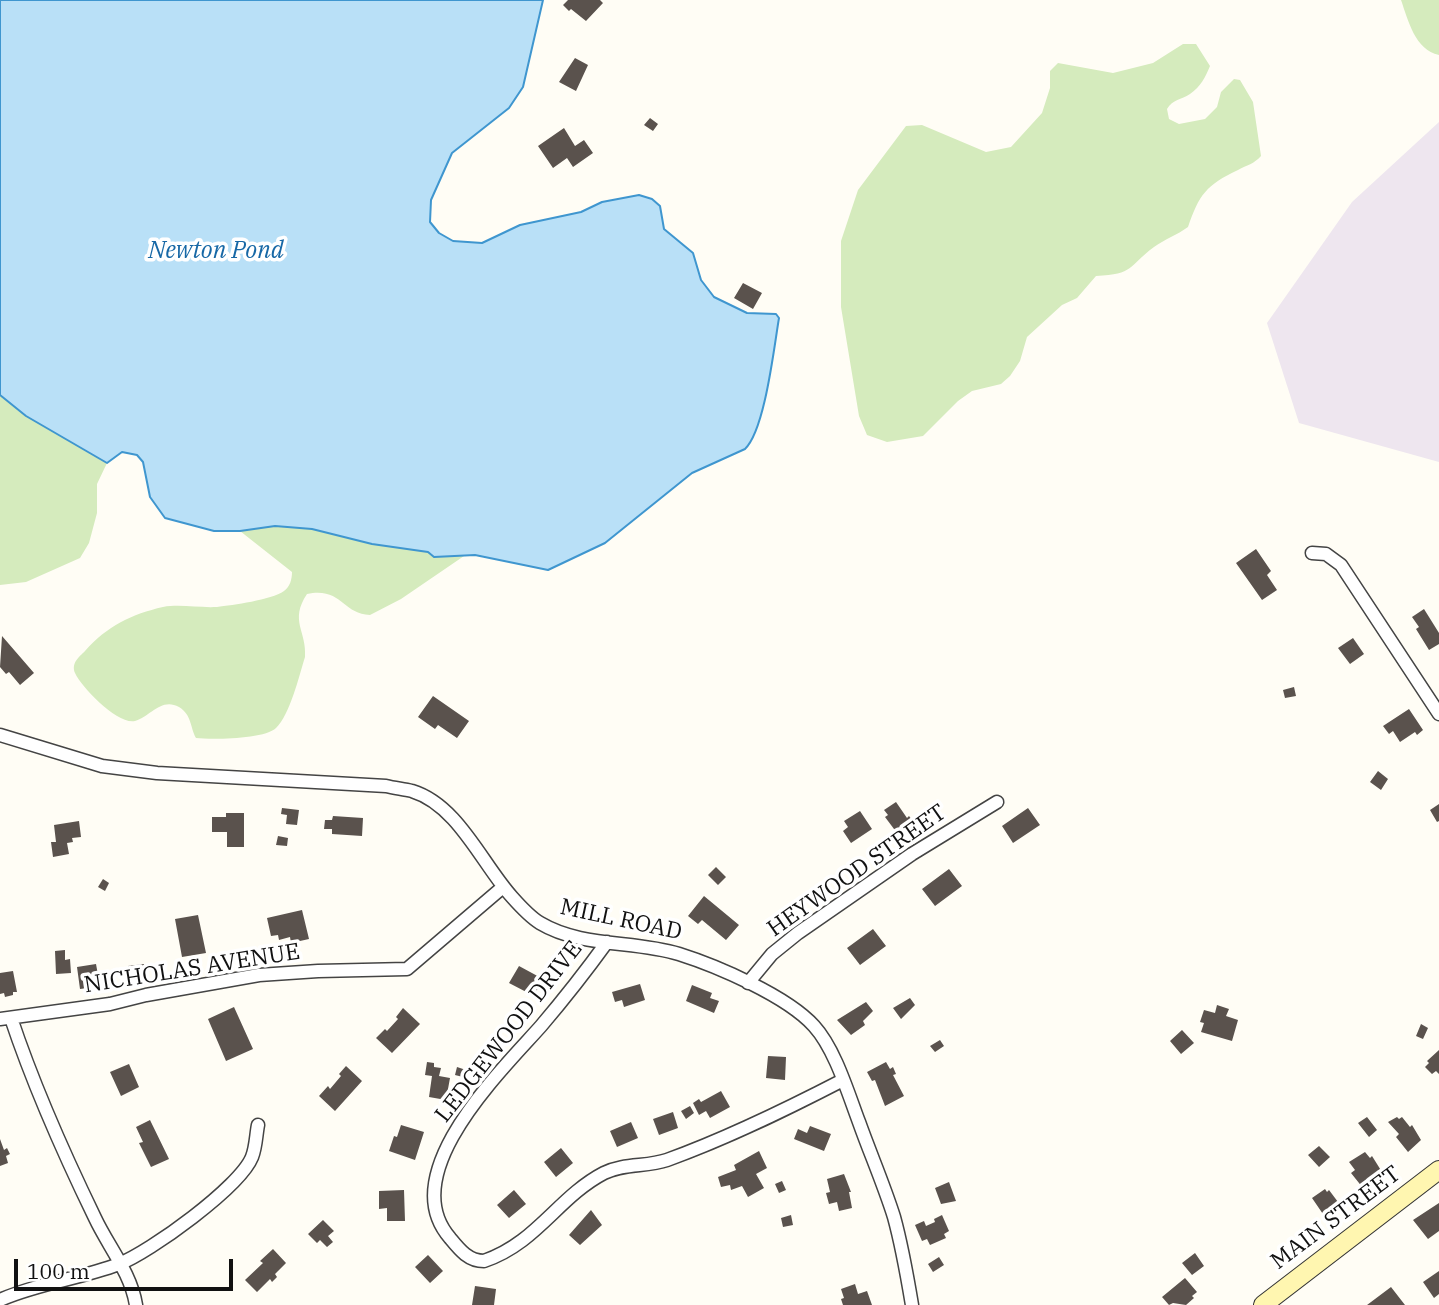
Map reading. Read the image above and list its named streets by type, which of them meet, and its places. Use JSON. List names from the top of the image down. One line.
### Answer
{"streets":{"main road":["MAIN STREET"],"street":["HEYWOOD STREET","MILL ROAD","NICHOLAS AVENUE","LEDGEWOOD DRIVE"]},"crossings":[["HEYWOOD STREET","MILL ROAD"],["MILL ROAD","NICHOLAS AVENUE"],["MILL ROAD","LEDGEWOOD DRIVE"]],"water":["Newton Pond"],"scale_bar":"100 m"}
